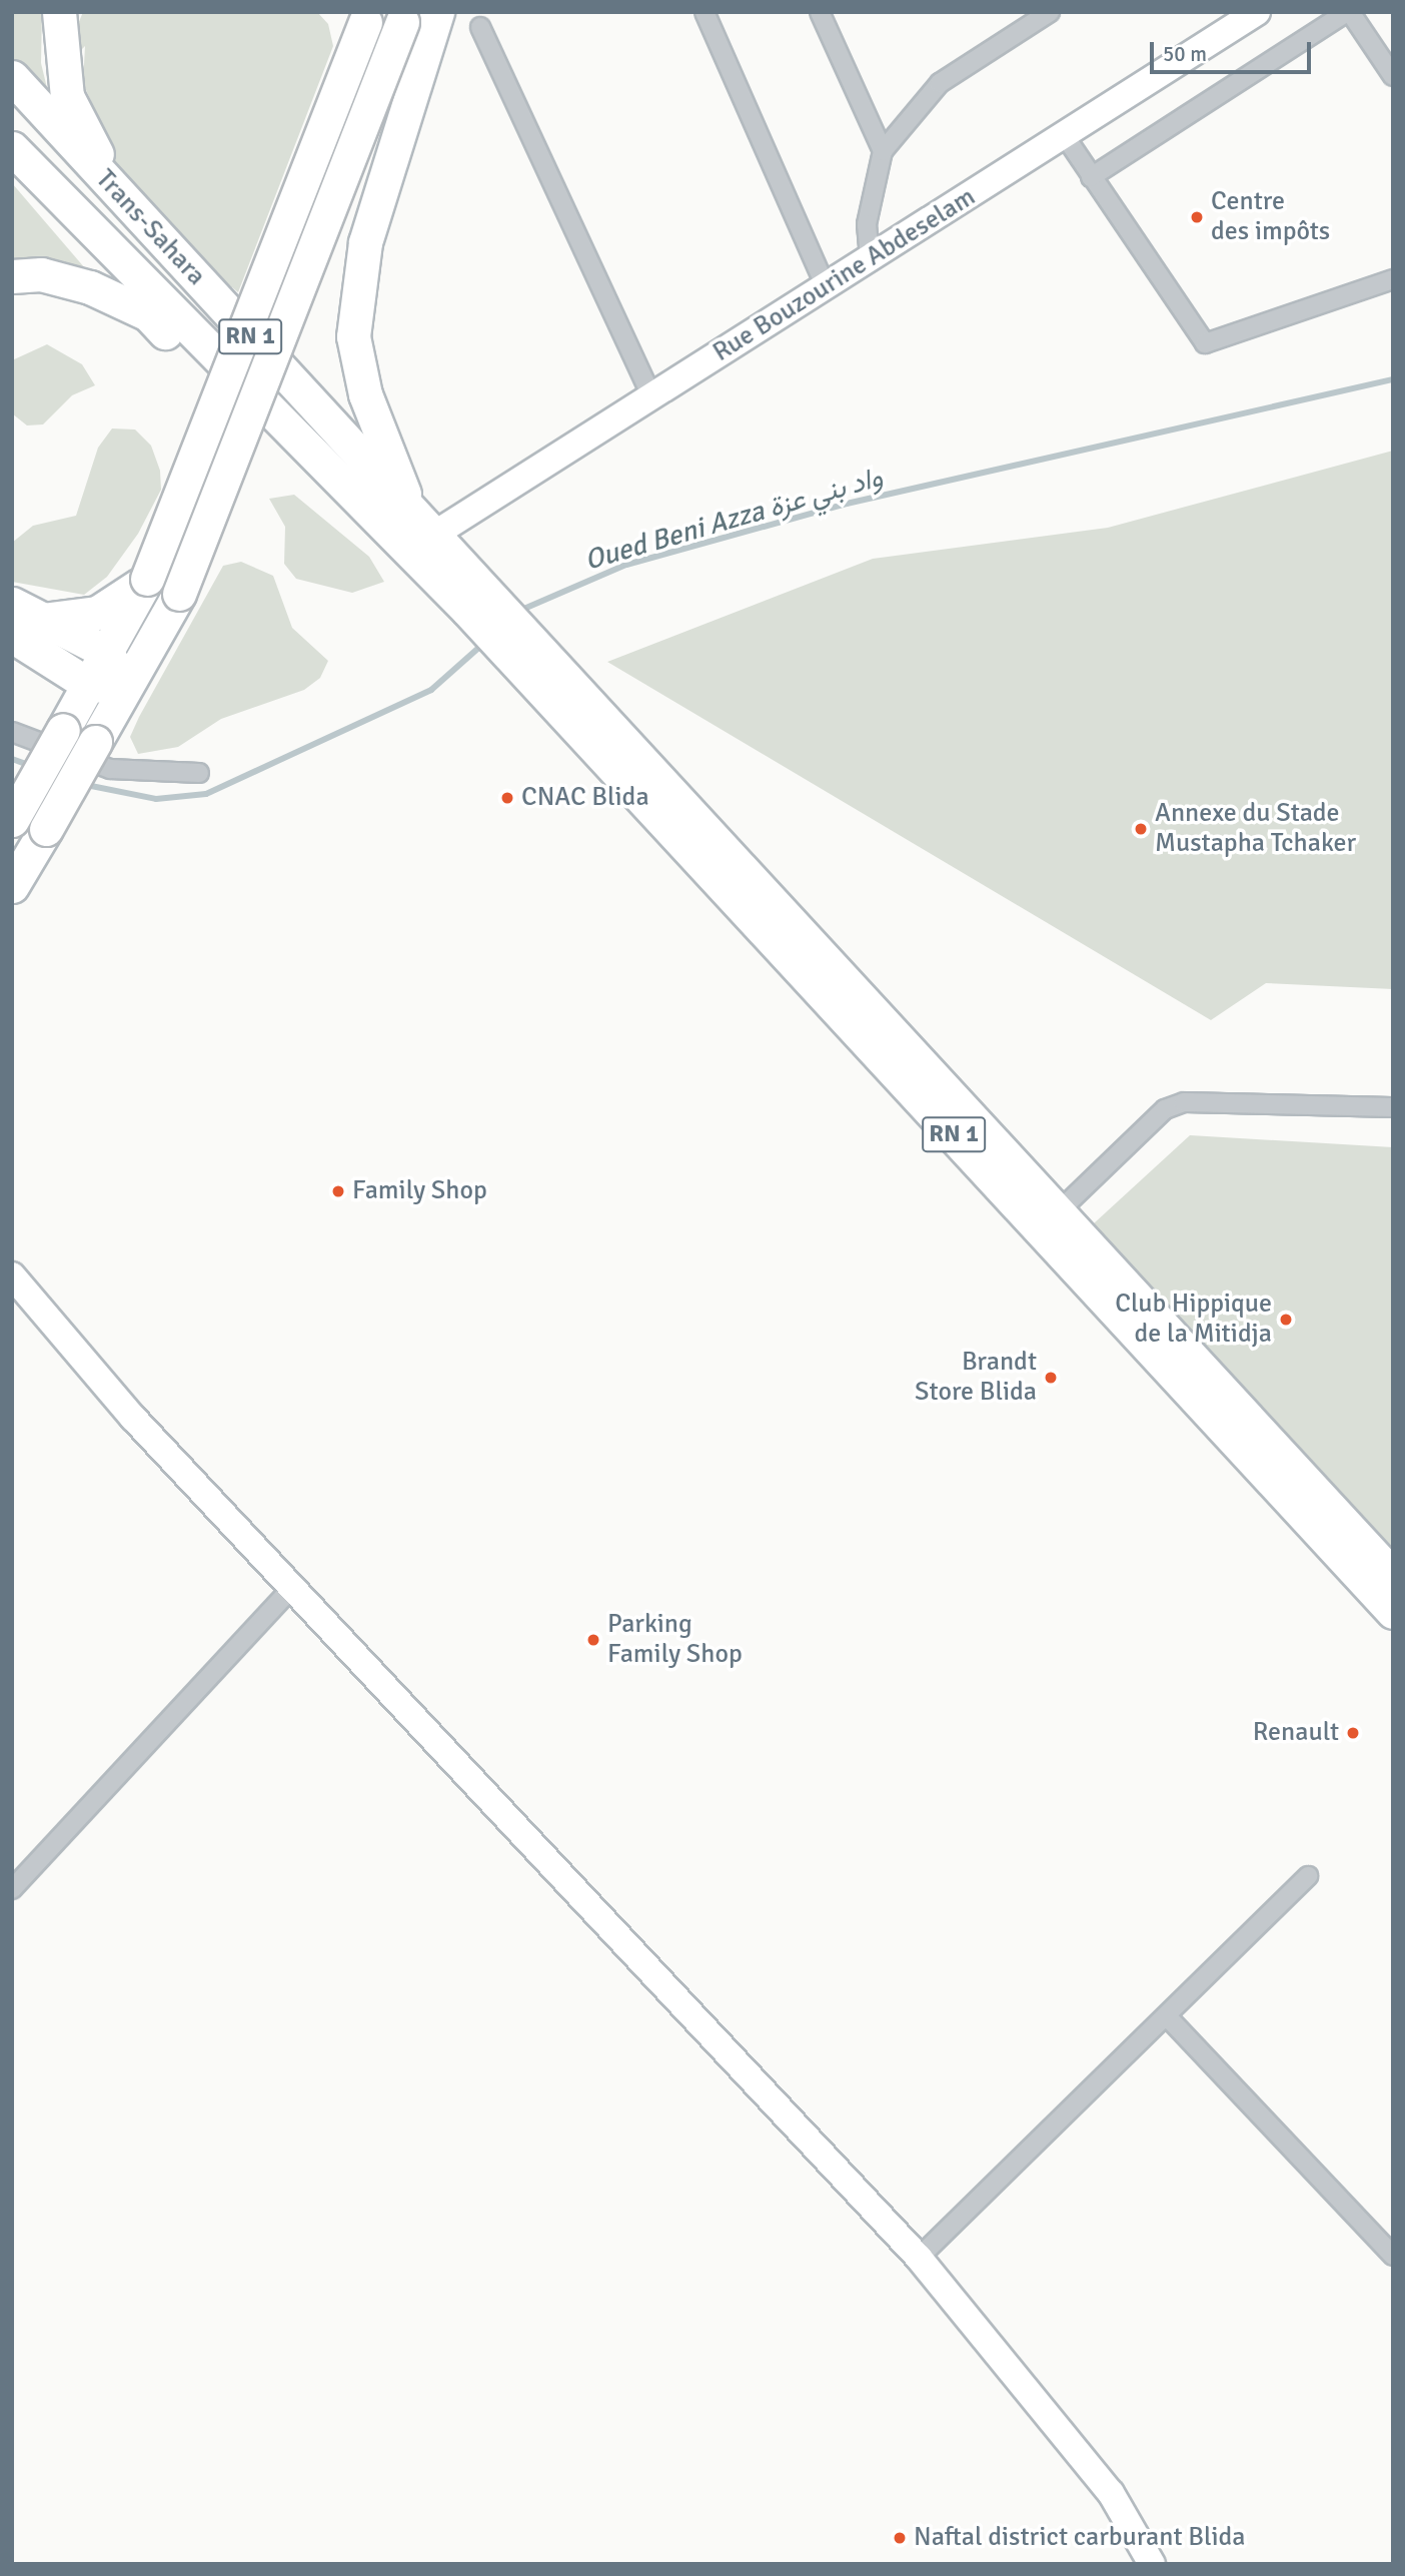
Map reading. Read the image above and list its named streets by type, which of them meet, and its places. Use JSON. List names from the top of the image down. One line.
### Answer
{"streets":{"highway":["Trans-Sahara","RN 1"],"street":["Rue Bouzourine Abdeselam"]},"crossings":[["Trans-Sahara","Rue Bouzourine Abdeselam"],["Trans-Sahara","RN 1"]],"water":["Oued Beni Azza واد بني عزة"],"places":["Centre des impôts","CNAC Blida","Annexe du Stade Mustapha Tchaker","Family Shop","Club Hippique de la Mitidja","Brandt Store Blida","Parking Family Shop","Renault","Naftal district carburant Blida"],"scale_bar":"50 m"}
